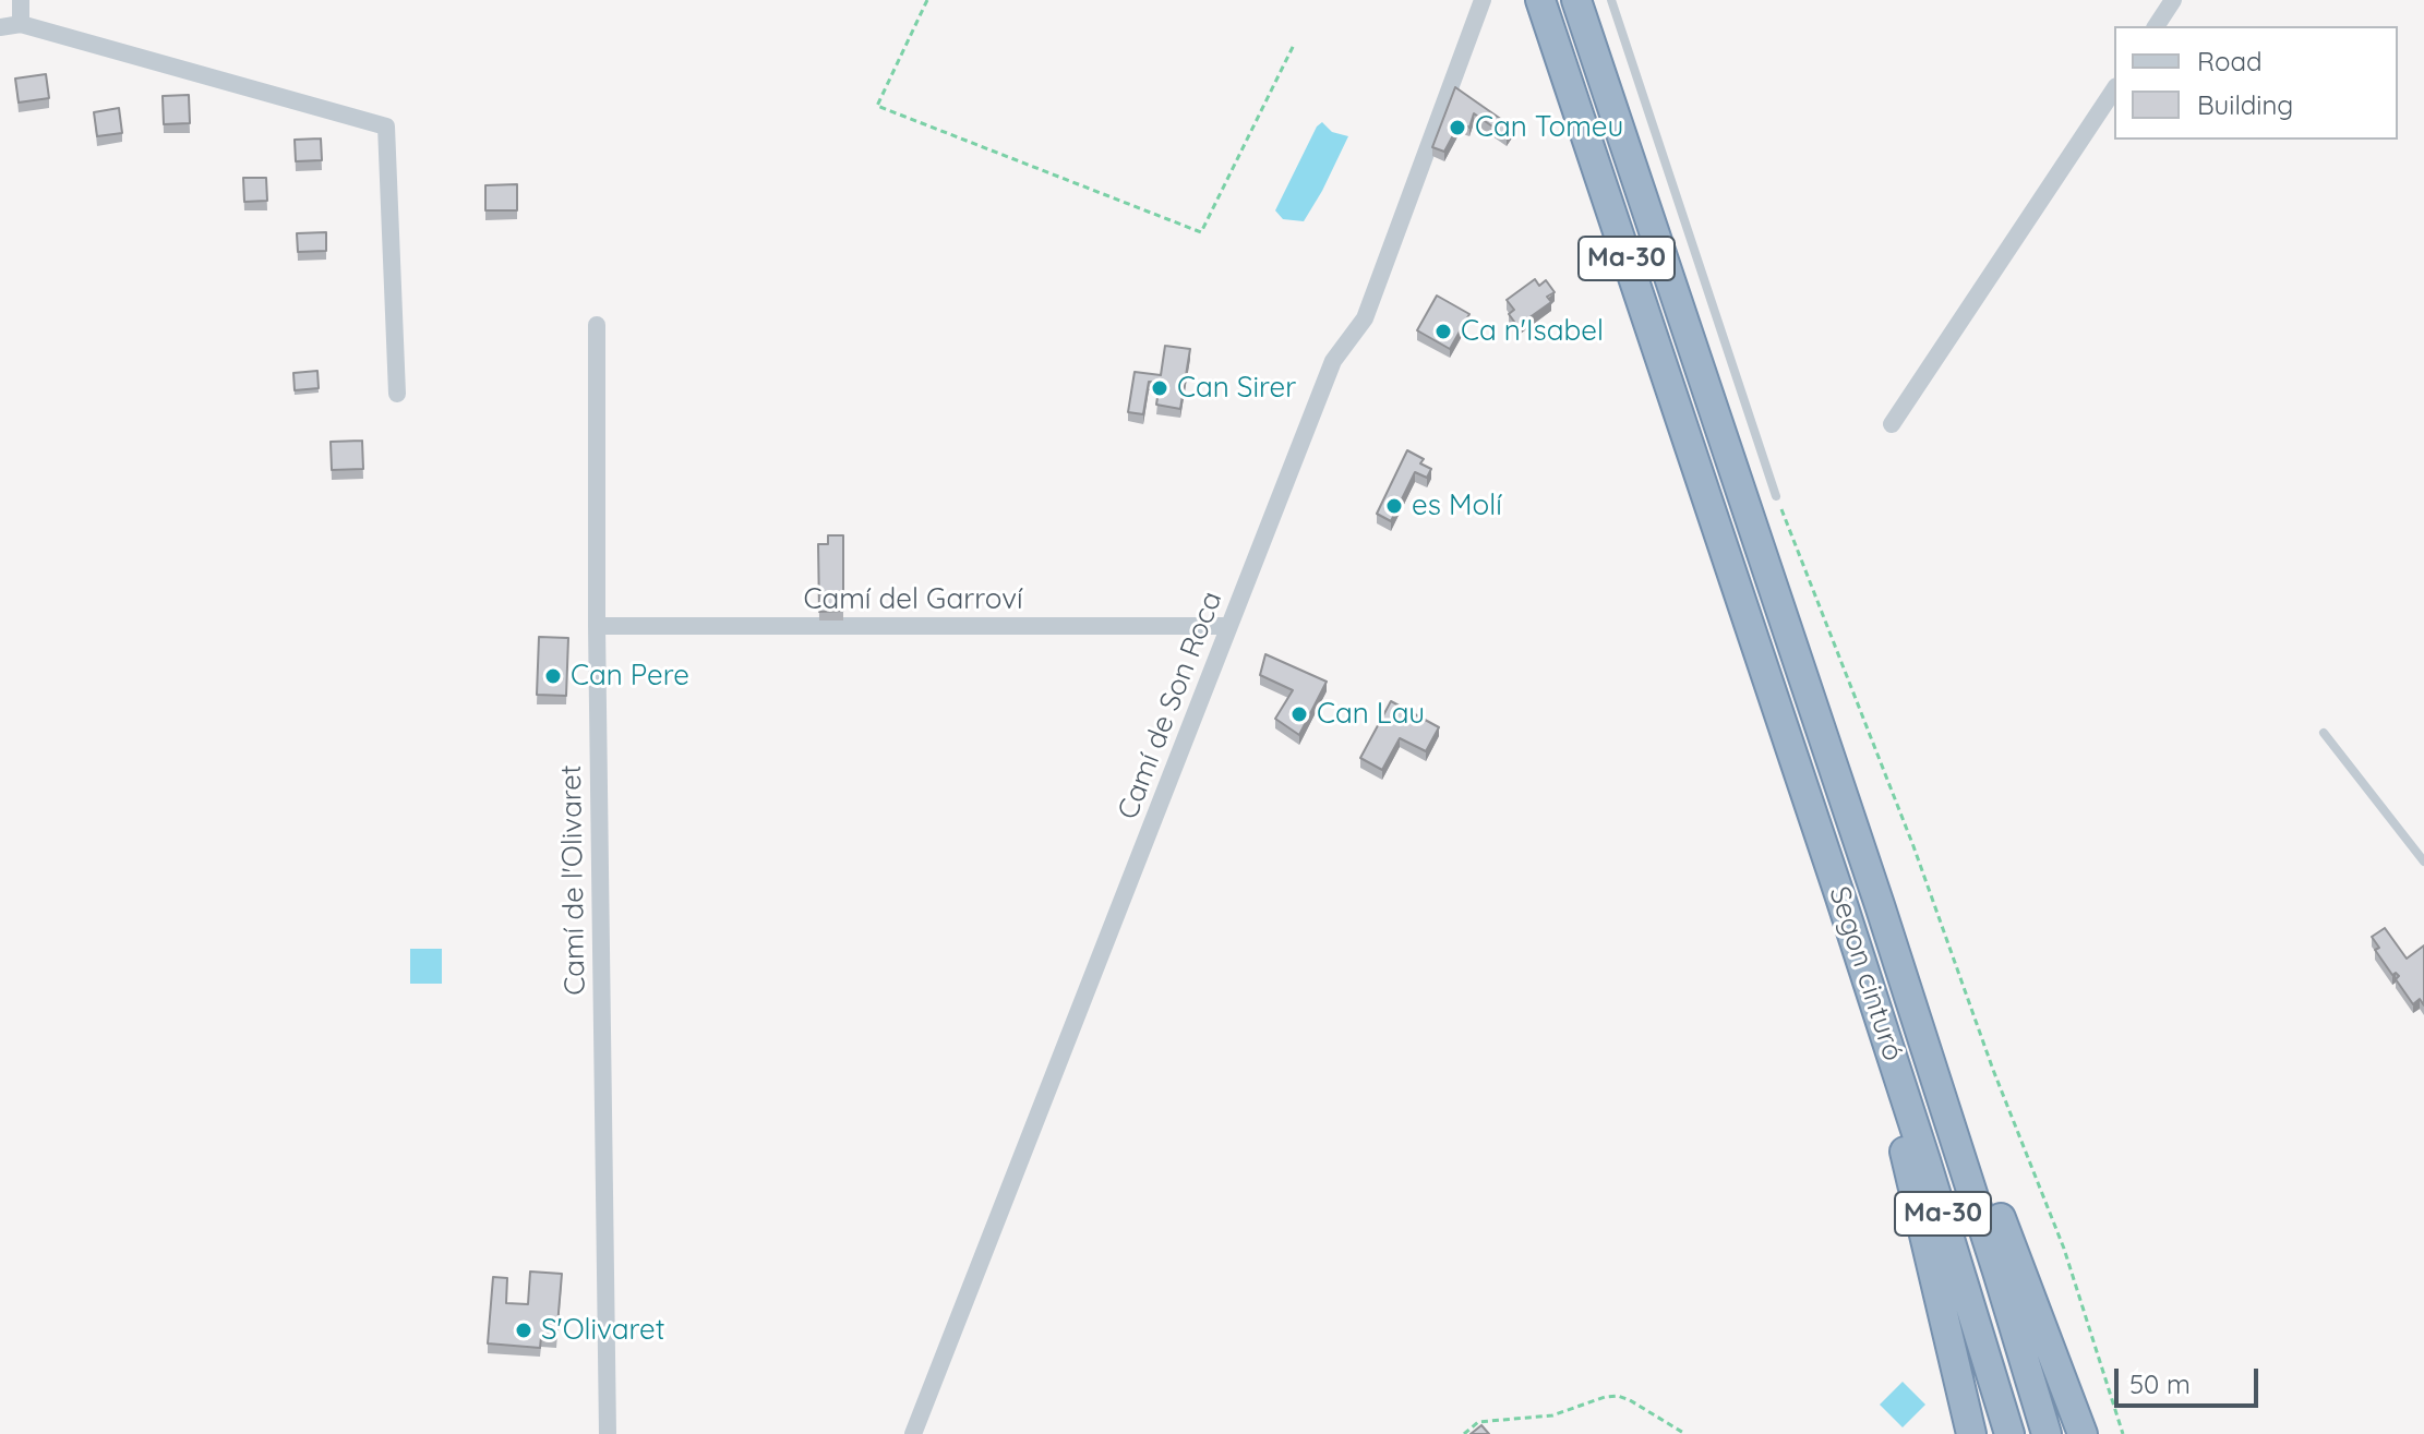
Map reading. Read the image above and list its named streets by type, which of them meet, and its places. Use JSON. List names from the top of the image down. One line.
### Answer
{"streets":{"highway":["Ma-30","Segon cinturó"],"street":["Camí del Garroví","Camí de Son Roca","Camí de l'Olivaret"]},"crossings":[["Camí del Garroví","Camí de Son Roca"],["Camí del Garroví","Camí de l'Olivaret"]],"places":["Can Tomeu","Ca n'Isabel","Can Sirer","es Molí","Can Pere","Can Lau","S'Olivaret"],"legend":["Road","Building"],"scale_bar":"50 m"}
